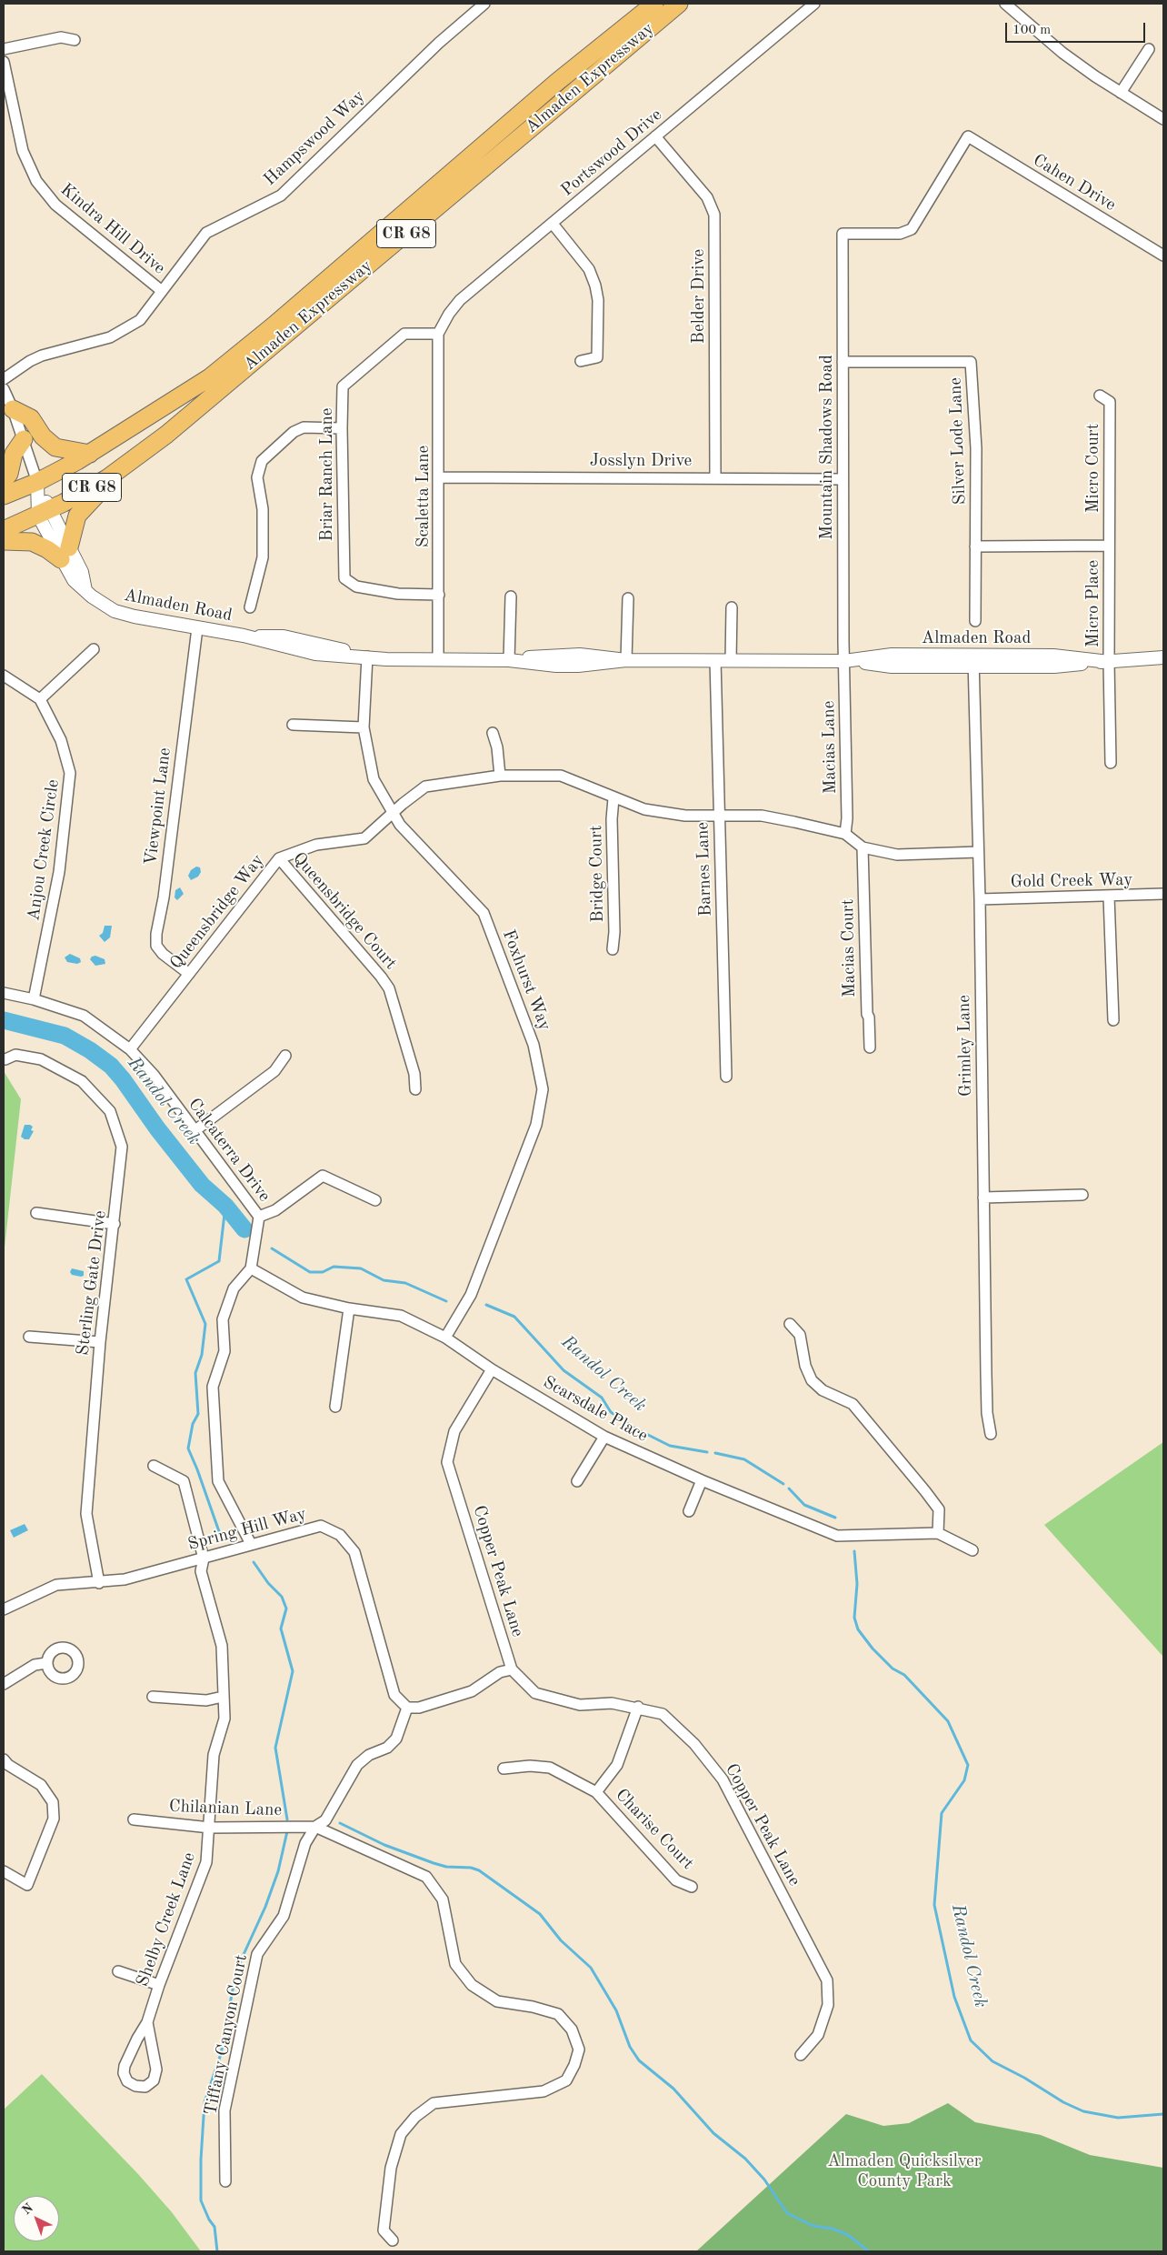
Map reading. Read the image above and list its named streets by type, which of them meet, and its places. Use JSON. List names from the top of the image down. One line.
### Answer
{"streets":{"main road":["Almaden Expressway","CR G8"],"street":["Hampswood Way","Portswood Drive","Cahen Drive","Kindra Hill Drive","Belder Drive","Silver Lode Lane","Mountain Shadows Road","Josslyn Drive","Micro Court","Briar Ranch Lane","Scaletta Lane","Micro Place","Almaden Road","Macias Lane","Viewpoint Lane","Anjou Creek Circle","Barnes Lane","Bridge Court","Gold Creek Way","Queensbridge Court","Queensbridge Way","Macias Court","Foxhurst Way","Grimley Lane","Calcaterra Drive","Sterling Gate Drive","Scarsdale Place","Spring Hill Way","Copper Peak Lane","Chilanian Lane","Charise Court","Shelby Creek Lane","Tiffany Canyon Court"]},"crossings":[["Almaden Expressway","Almaden Road"],["Hampswood Way","Kindra Hill Drive"],["Portswood Drive","Belder Drive"],["Portswood Drive","Briar Ranch Lane"],["Portswood Drive","Scaletta Lane"],["Cahen Drive","Mountain Shadows Road"],["Belder Drive","Josslyn Drive"],["Silver Lode Lane","Mountain Shadows Road"],["Mountain Shadows Road","Josslyn Drive"],["Mountain Shadows Road","Almaden Road"],["Mountain Shadows Road","Macias Lane"],["Josslyn Drive","Scaletta Lane"],["Micro Court","Micro Place"],["Briar Ranch Lane","Scaletta Lane"],["Scaletta Lane","Almaden Road"],["Micro Place","Almaden Road"],["Almaden Road","Macias Lane"],["Almaden Road","Viewpoint Lane"],["Almaden Road","Barnes Lane"],["Almaden Road","Foxhurst Way"],["Almaden Road","Grimley Lane"],["Macias Lane","Queensbridge Way"],["Viewpoint Lane","Queensbridge Way"],["Anjou Creek Circle","Calcaterra Drive"],["Barnes Lane","Queensbridge Way"],["Bridge Court","Queensbridge Way"],["Gold Creek Way","Grimley Lane"],["Queensbridge Court","Queensbridge Way"],["Queensbridge Way","Macias Court"],["Queensbridge Way","Foxhurst Way"],["Queensbridge Way","Grimley Lane"],["Queensbridge Way","Calcaterra Drive"],["Foxhurst Way","Scarsdale Place"],["Calcaterra Drive","Scarsdale Place"],["Sterling Gate Drive","Spring Hill Way"],["Scarsdale Place","Copper Peak Lane"],["Spring Hill Way","Shelby Creek Lane"],["Spring Hill Way","Tiffany Canyon Court"],["Chilanian Lane","Shelby Creek Lane"],["Chilanian Lane","Tiffany Canyon Court"]],"water":["Randol Creek"],"parks":["Almaden Quicksilver County Park"],"scale_bar":"100 m","north":"top left"}
